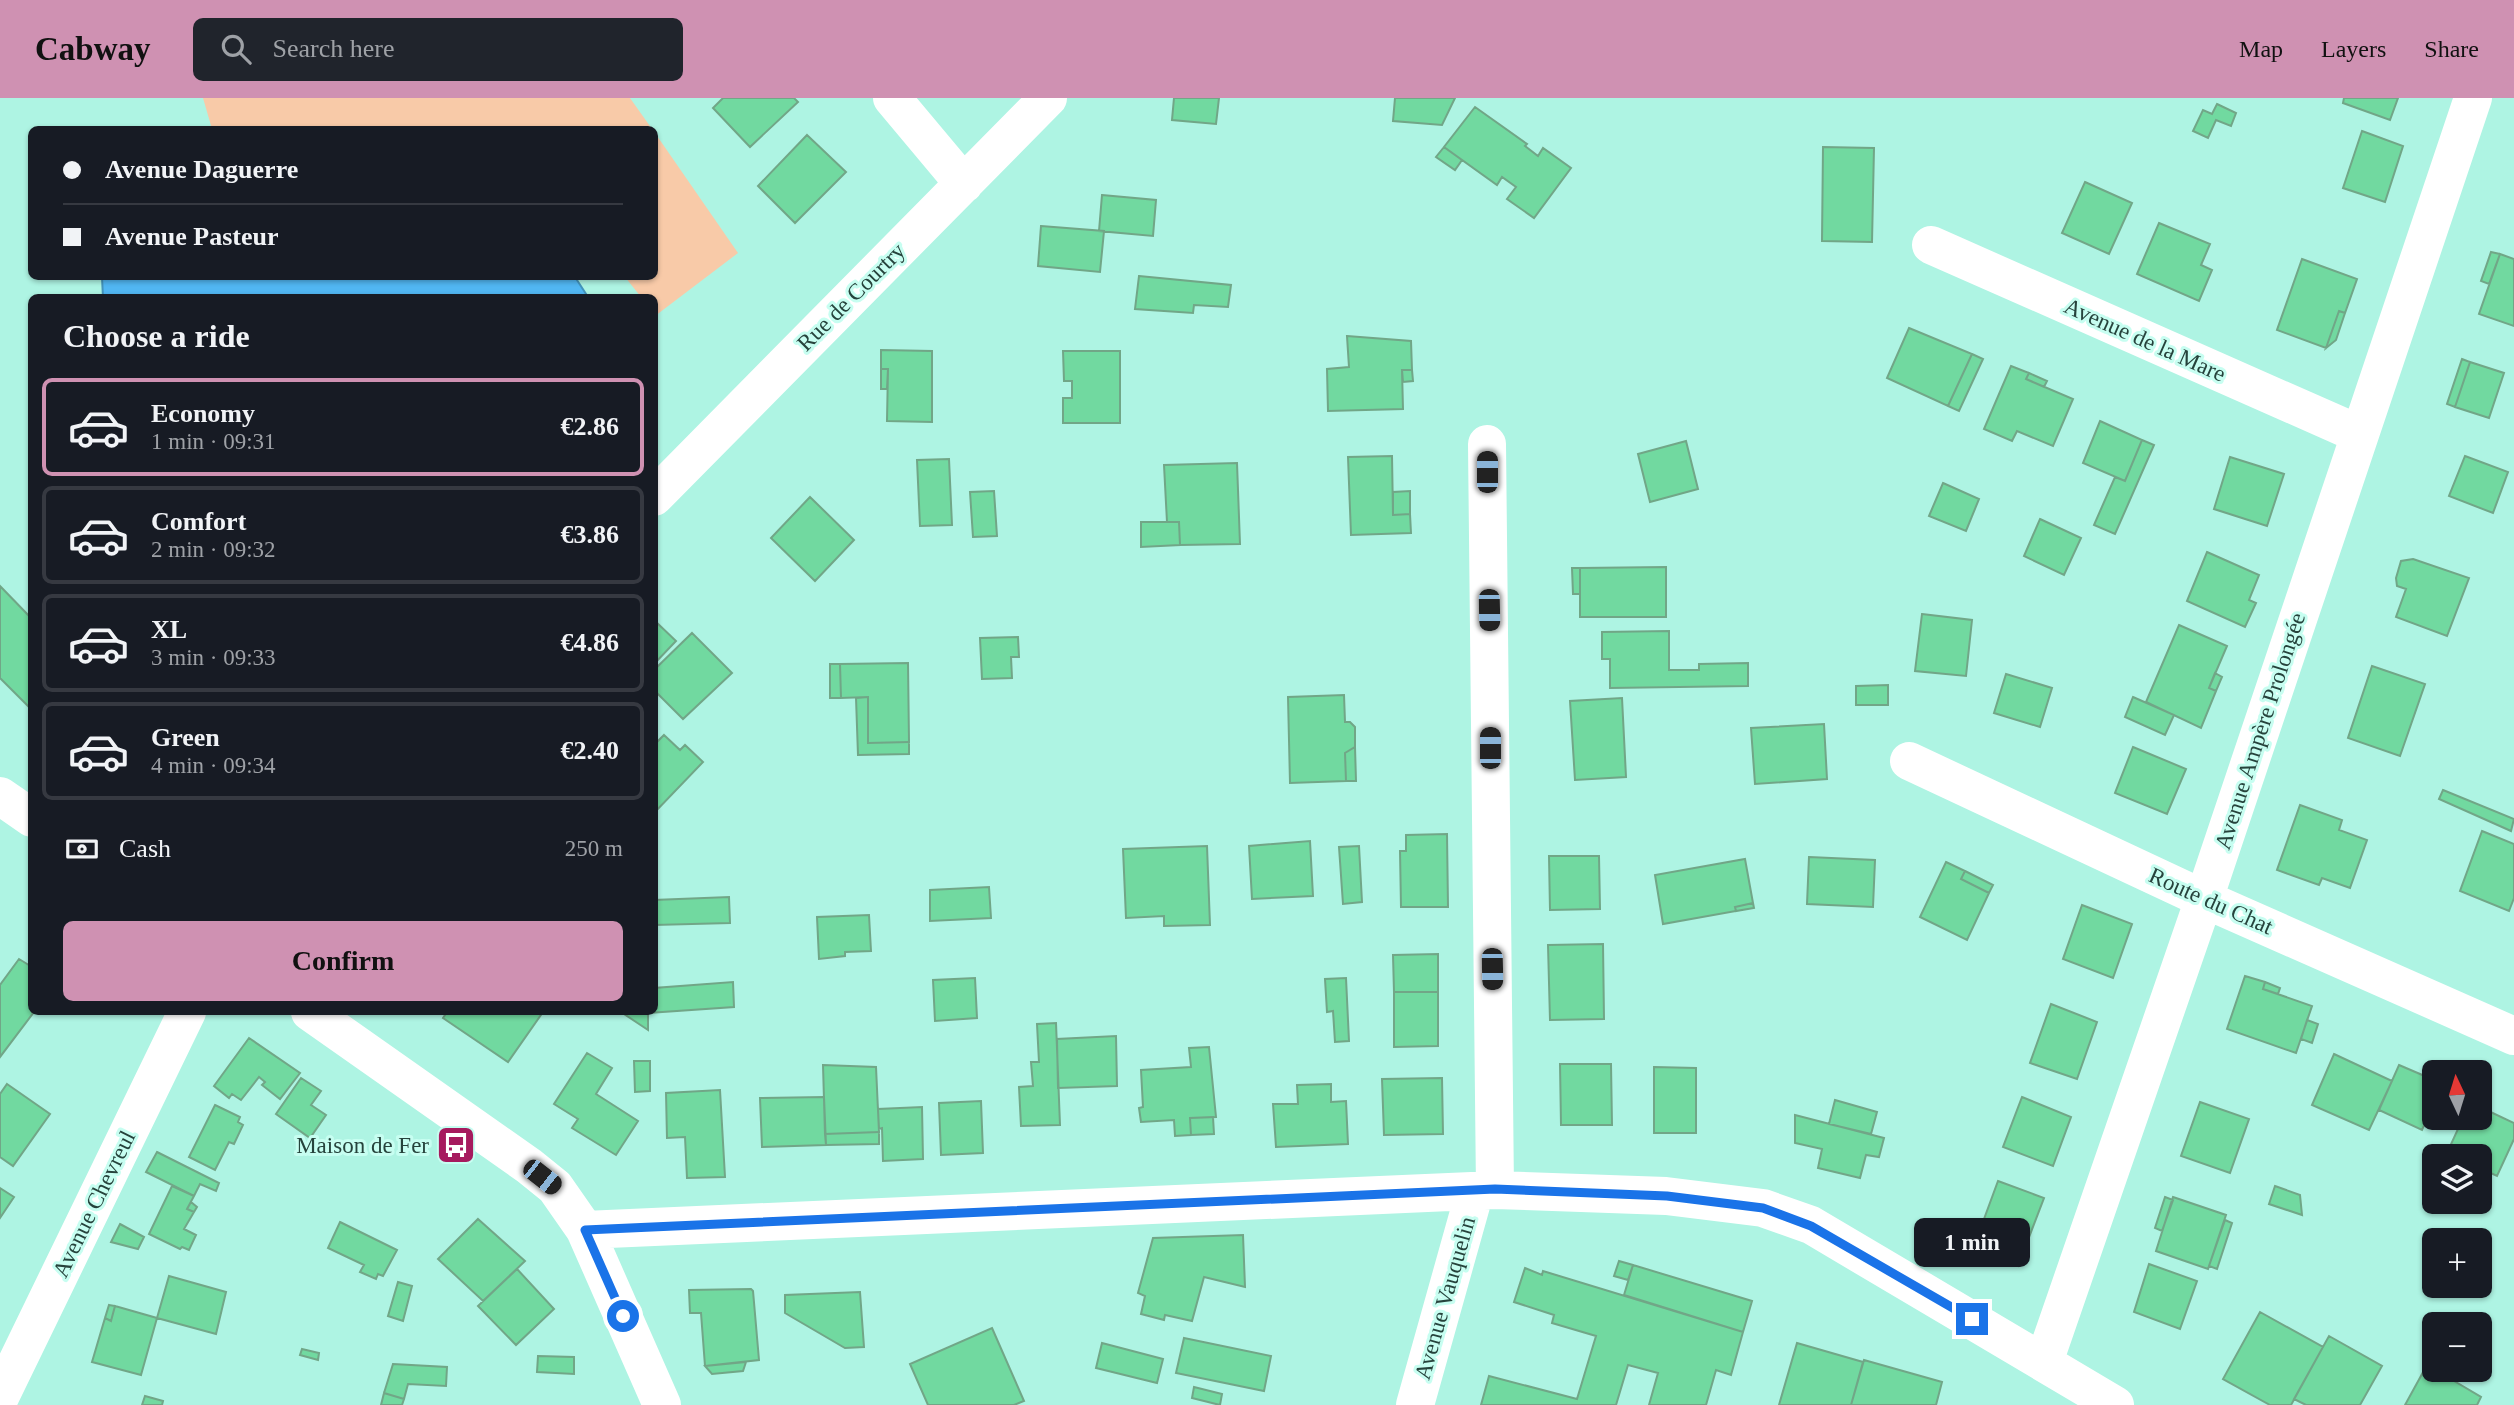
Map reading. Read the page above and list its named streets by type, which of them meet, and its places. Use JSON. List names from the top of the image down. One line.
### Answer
{"streets":{"street":["Rue de Courtry","Avenue de la Mare","Avenue Ampère Prolongée","Route du Chat","Avenue Chevreul","Avenue Vauquelin"]},"crossings":[["Avenue de la Mare","Avenue Ampère Prolongée"],["Avenue Ampère Prolongée","Route du Chat"]],"places":{"bus stop":["Maison de Fer"]},"north":"top","page":{"header":"Cabway","search":"Search here","nav":["Map","Layers","Share"],"banner":["Avenue Daguerre","Avenue Pasteur"],"heading":"Choose a ride","list":[{"name":"Economy","note":"1 min · 09:31","value":"€2.86"},{"name":"Comfort","note":"2 min · 09:32","value":"€3.86"},{"name":"XL","note":"3 min · 09:33","value":"€4.86"},{"name":"Green","note":"4 min · 09:34","value":"€2.40"}],"pay":["Cash","250 m"],"buttons":"Confirm","map_buttons":["+","−"],"bubble":"1 min"}}
